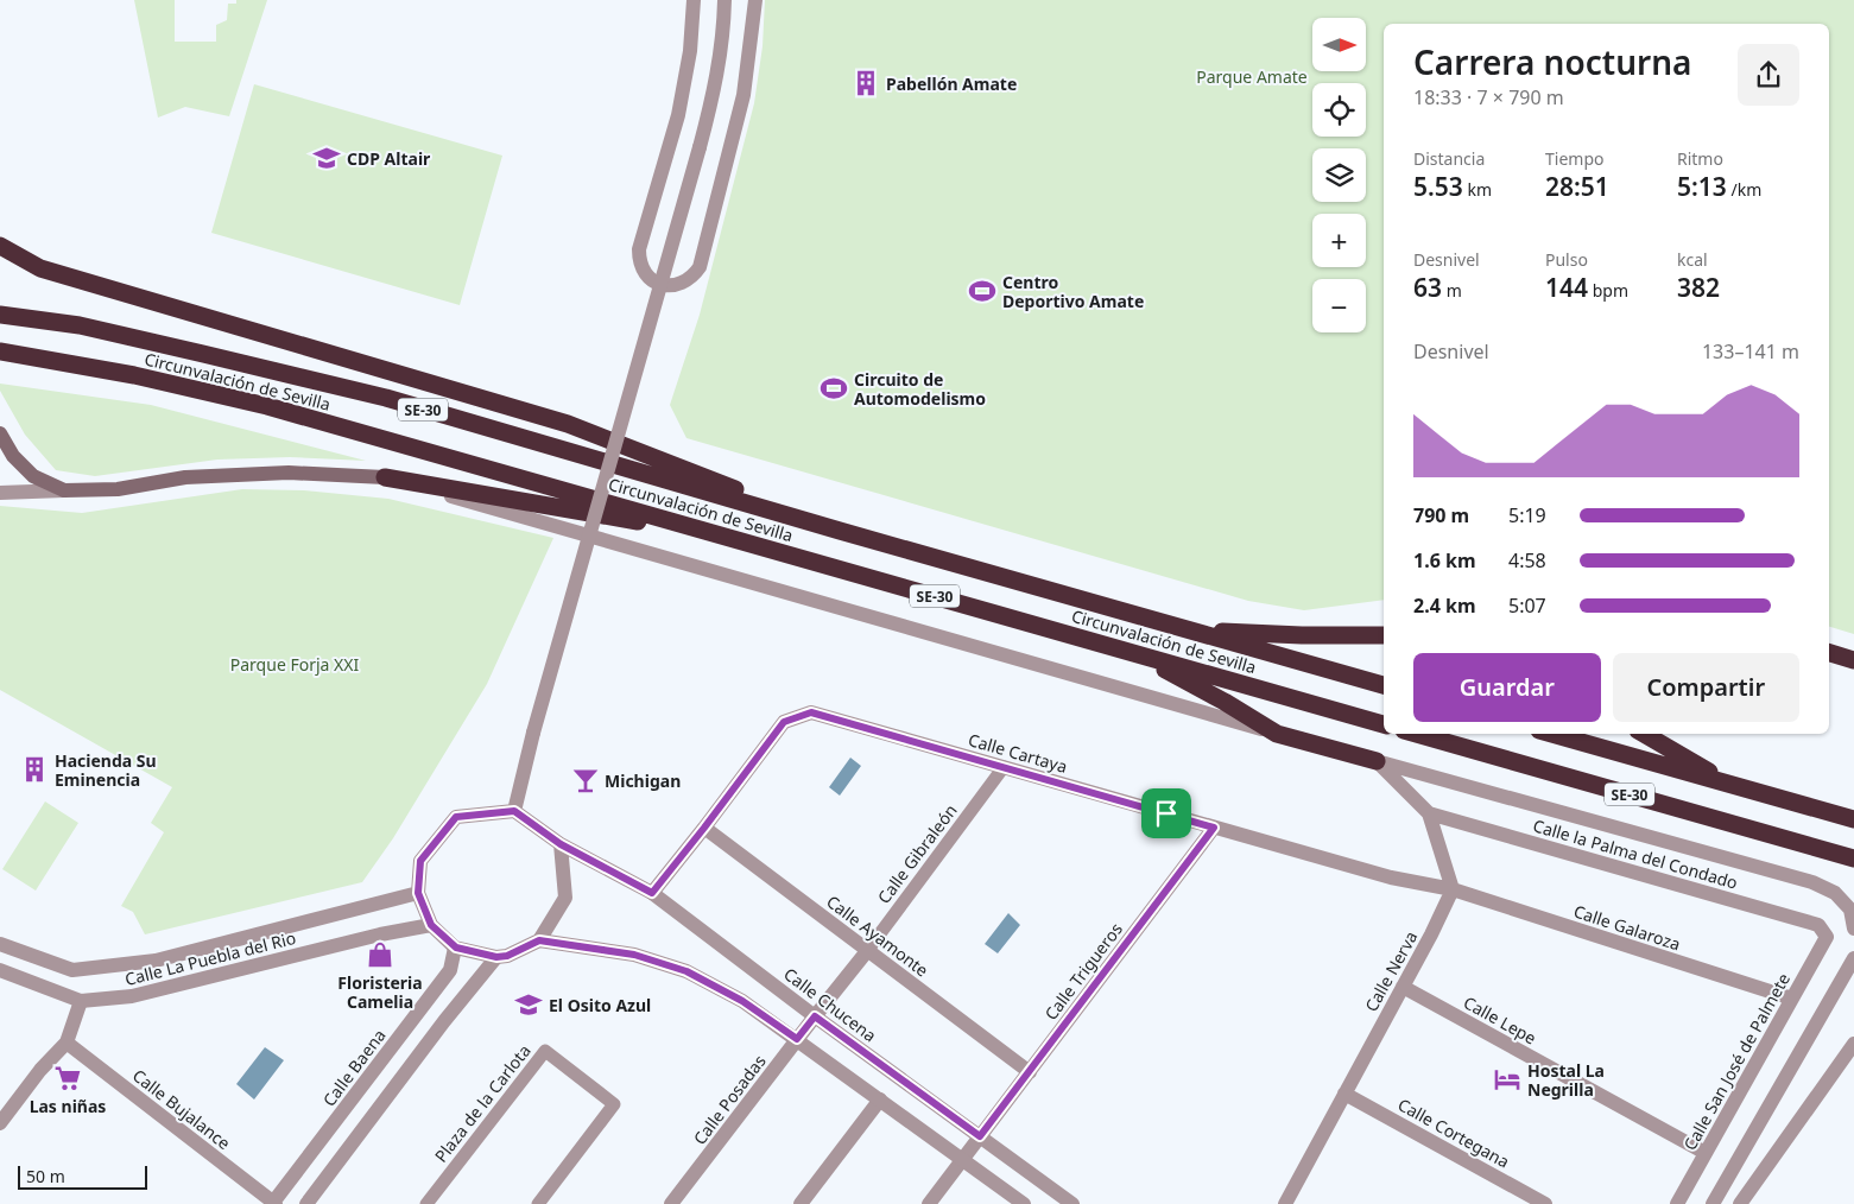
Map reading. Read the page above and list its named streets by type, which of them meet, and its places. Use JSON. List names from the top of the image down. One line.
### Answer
{"streets":{"highway":["Circunvalación de Sevilla","SE-30"],"street":["Calle Cartaya","Calle Gibraleón","Calle la Palma del Condado","Calle Galaroza","Calle Ayamonte","Calle La Puebla del Rio","Calle Trigueros","Calle Nerva","Calle Chucena","Calle Lepe","Calle San José de Palmete","Calle Baena","Calle Posadas","Plaza de la Carlota","Calle Bujalance","Calle Cortegana"]},"crossings":[["Calle Cartaya","Calle Gibraleón"],["Calle Cartaya","Calle Galaroza"],["Calle Cartaya","Calle Ayamonte"],["Calle Cartaya","Calle Trigueros"],["Calle Cartaya","Calle Nerva"],["Calle Cartaya","Calle Chucena"],["Calle Gibraleón","Calle Ayamonte"],["Calle Gibraleón","Calle Chucena"],["Calle Gibraleón","Calle Posadas"],["Calle la Palma del Condado","Calle San José de Palmete"],["Calle Galaroza","Calle Nerva"],["Calle Galaroza","Calle San José de Palmete"],["Calle Ayamonte","Calle Trigueros"],["Calle La Puebla del Rio","Calle Chucena"],["Calle La Puebla del Rio","Calle Baena"],["Calle Trigueros","Calle Chucena"],["Calle Nerva","Calle Lepe"],["Calle Nerva","Calle Cortegana"],["Calle Chucena","Calle Baena"],["Calle Chucena","Calle Posadas"],["Calle Lepe","Calle San José de Palmete"],["Calle Baena","Calle Bujalance"]],"parks":["Parque Amate","Parque Forja XXI"],"places":{"building":["Pabellón Amate","Hacienda Su Eminencia"],"school or university":["CDP Altair","El Osito Azul"],"sports":["Centro Deportivo Amate","Circuito de Automodelismo"],"bar":["Michigan"],"shop":["Floristeria Camelia"],"supermarket":["Las niñas"],"hotel":["Hostal La Negrilla"]},"scale_bar":"50 m","north":"right","page":{"map_buttons":["+","−"],"heading":["Carrera nocturna","18:33 · 7 × 790 m"],"stats":[["Distancia","5.53 km"],["Tiempo","28:51"],["Ritmo","5:13 /km"],["Desnivel","63 m"],["Pulso","144 bpm"],["kcal","382"]],"chart":["Desnivel","133–141 m"],"list":[{"name":"790 m","note":"5:19"},{"name":"1.6 km","note":"4:58"},{"name":"2.4 km","note":"5:07"}],"buttons":["Guardar","Compartir"],"scale":"50 m"}}
